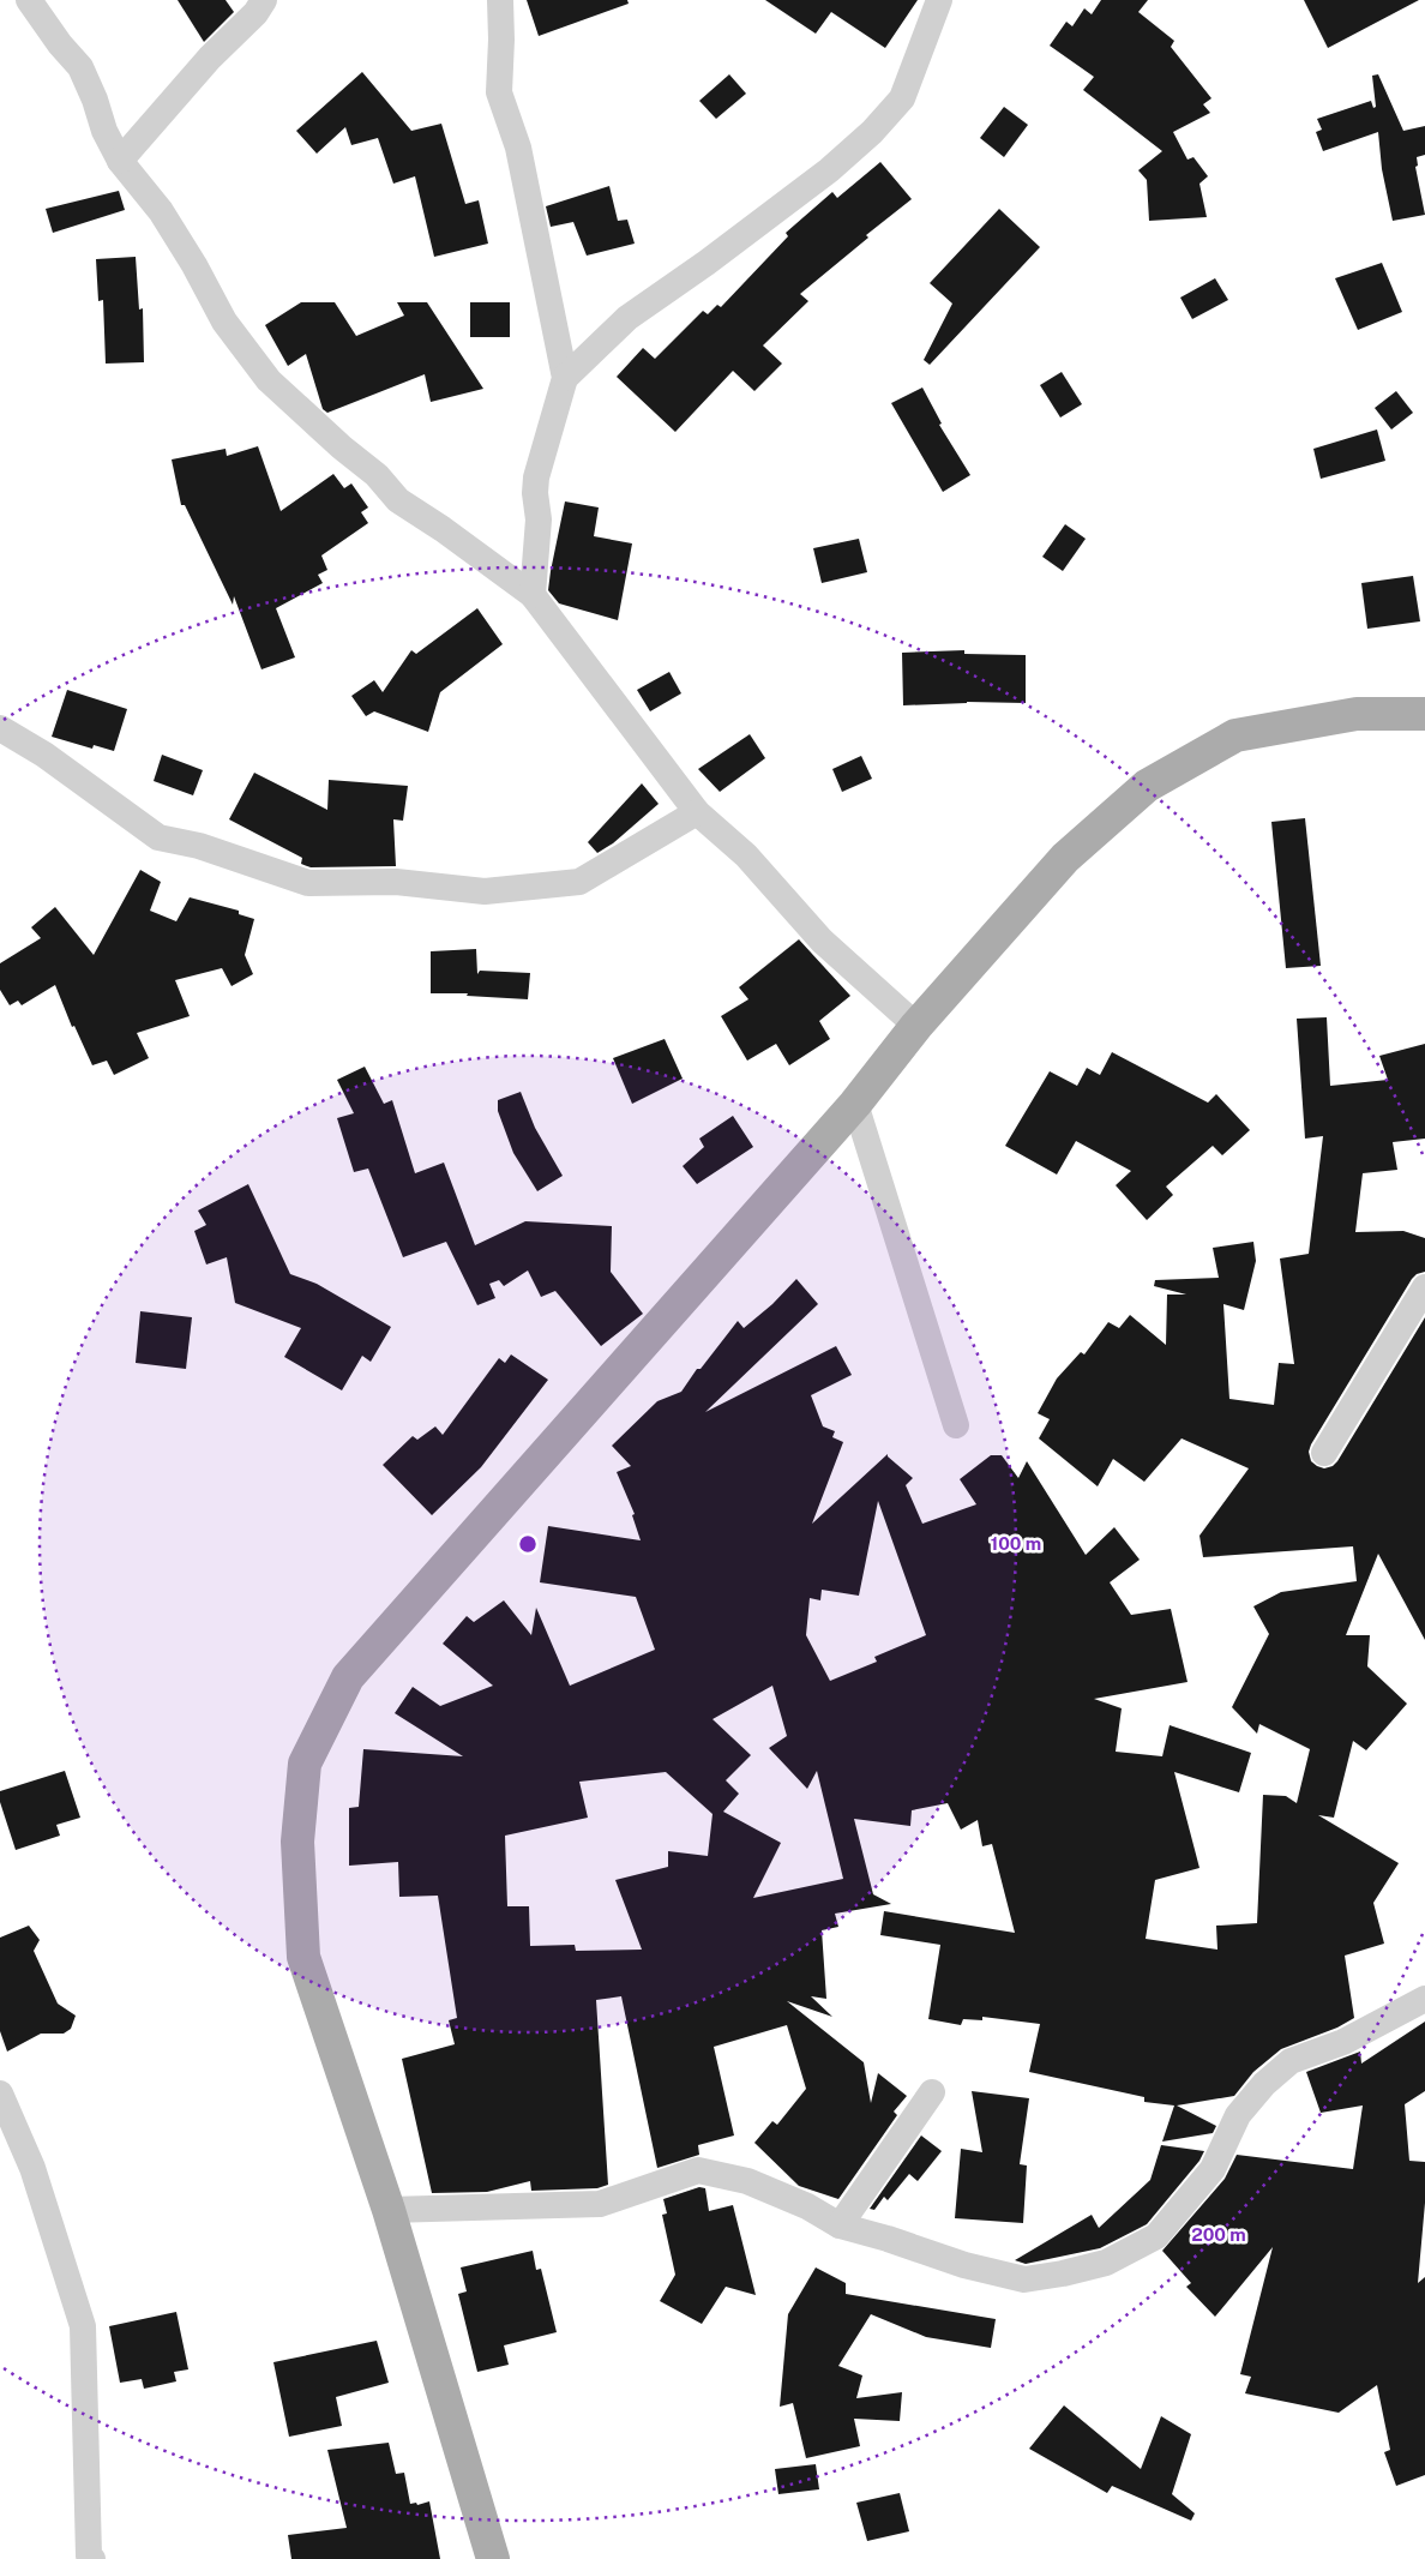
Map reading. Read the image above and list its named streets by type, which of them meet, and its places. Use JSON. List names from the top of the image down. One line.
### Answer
{"rings":["100 m","200 m"]}
